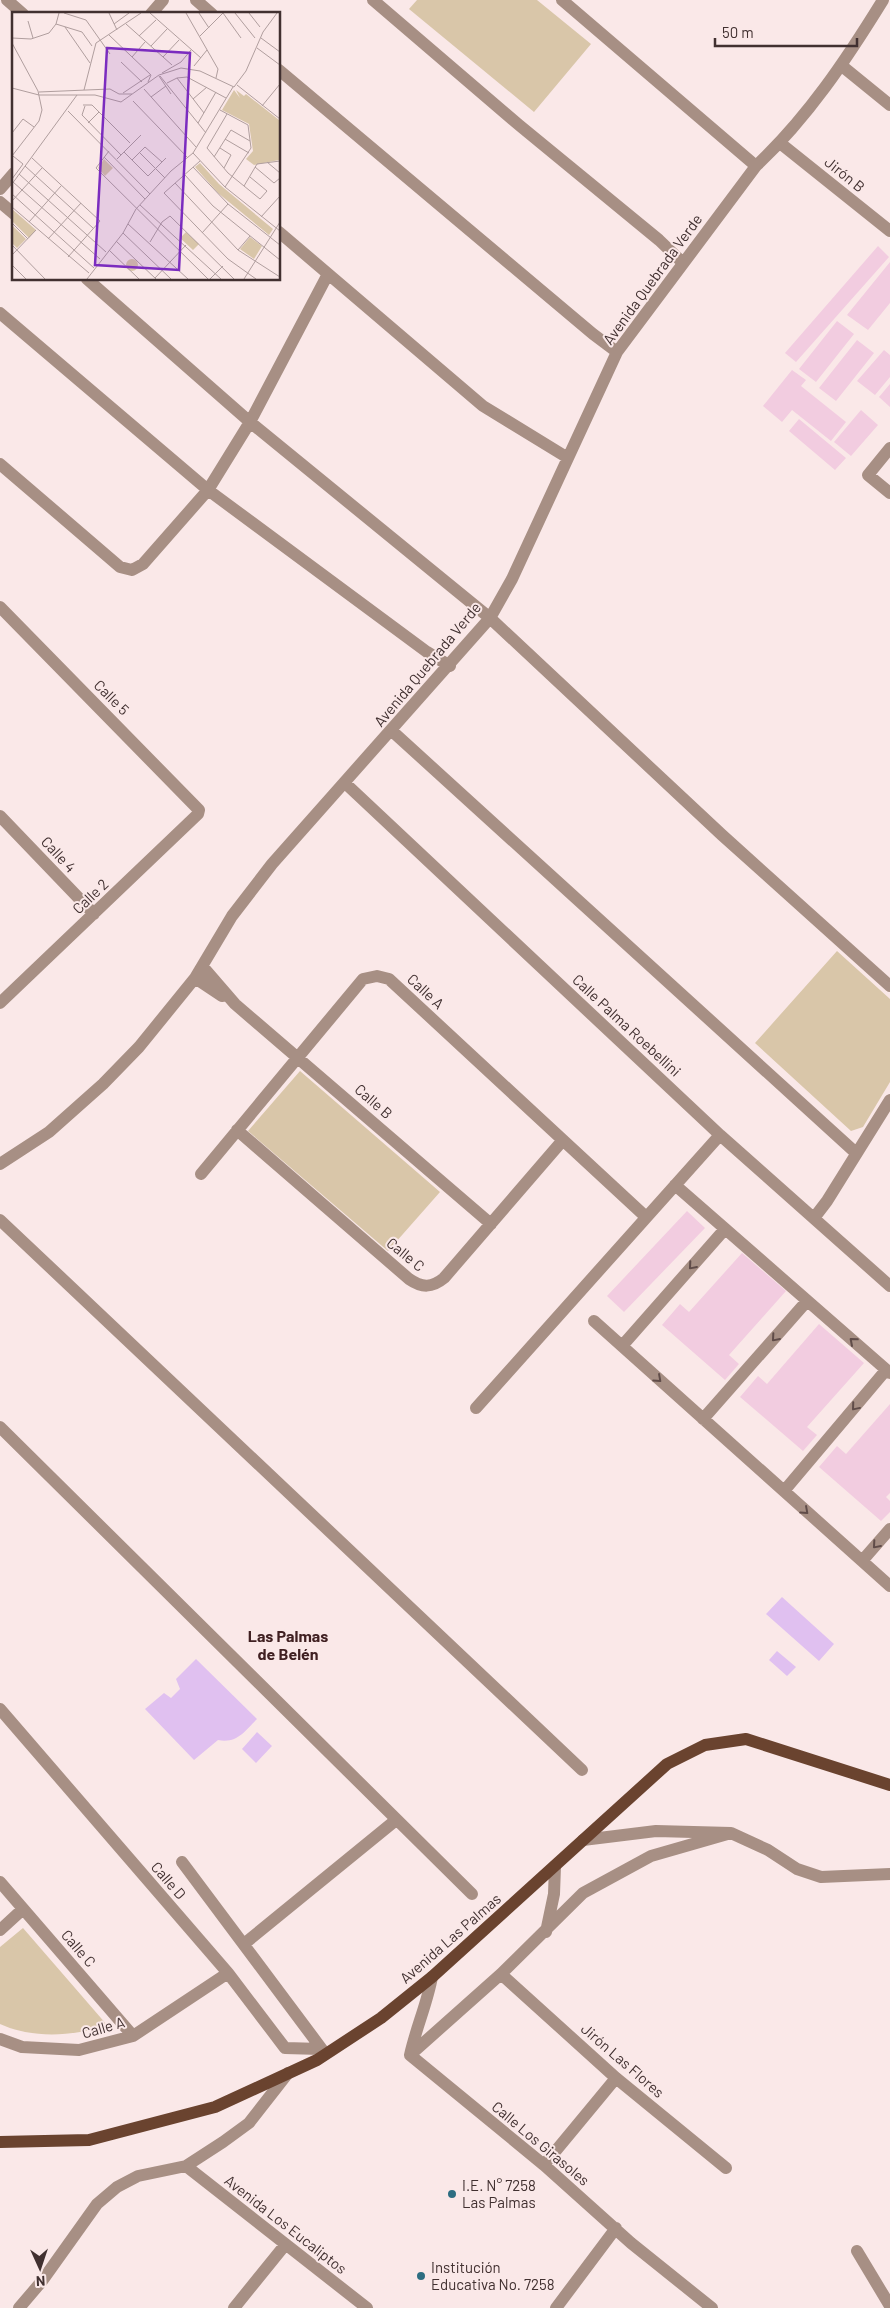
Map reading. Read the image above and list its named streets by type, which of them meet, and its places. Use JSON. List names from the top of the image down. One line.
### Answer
{"streets":{"main road":["Avenida Las Palmas"],"street":["Jirón B","Avenida Quebrada Verde","Calle 5","Calle 4","Calle 2","Calle A","Calle Palma Roebellini","Calle B","Calle C","Calle D","Jirón Las Flores","Calle Los Girasoles","Avenida Los Eucaliptos"]},"crossings":[["Jirón B","Avenida Quebrada Verde"],["Avenida Quebrada Verde","Calle Palma Roebellini"],["Avenida Quebrada Verde","Calle B"],["Calle 5","Calle 2"],["Calle 4","Calle 2"],["Calle A","Calle B"],["Calle A","Calle C"],["Calle A","Calle D"],["Calle B","Calle C"],["Calle D","Avenida Las Palmas"]],"districts":["Las Palmas de Belén"],"places":["I.E. N° 7258 Las Palmas","Institución Educativa No. 7258"],"scale_bar":"50 m","north":"bottom"}
